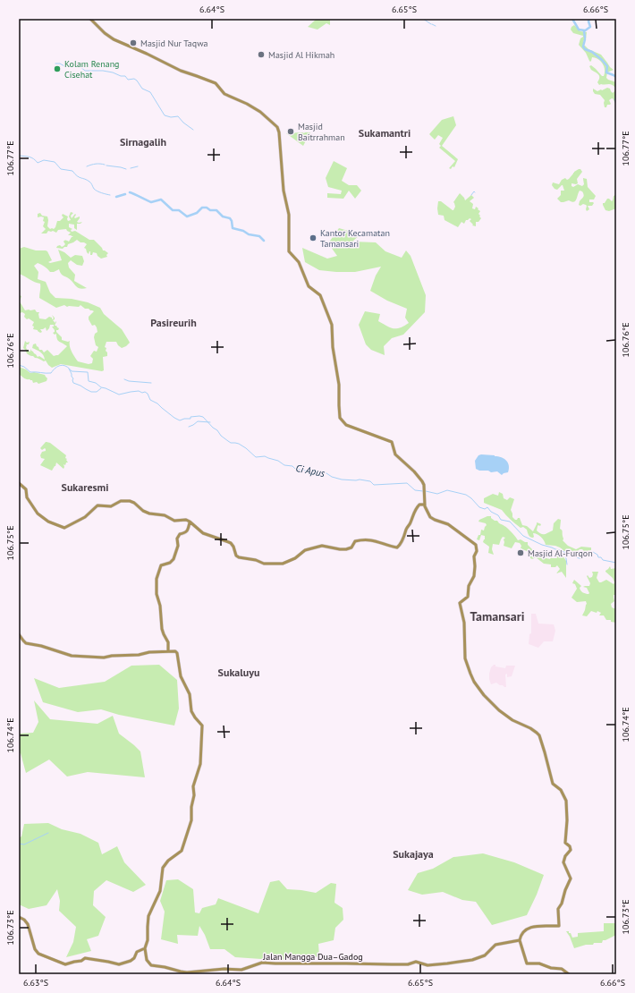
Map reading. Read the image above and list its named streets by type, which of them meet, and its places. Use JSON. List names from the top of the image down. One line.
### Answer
{"streets":{"street":["Jalan Mangga Dua–Gadog"]},"districts":["Sukamantri","Sirnagalih","Pasireurih","Sukaresmi","Tamansari","Sukaluyu","Sukajaya"],"water":["Ci Apus"],"places":["Masjid Nur Taqwa","Masjid Al Hikmah","Kolam Renang Cisehat","Masjid Baitrrahman","Kantor Kecamatan Tamansari","Masjid Al-Furqon"],"coordinates":["6.64°S","6.65°S","6.66°S","106.77°E","106.76°E","106.75°E","106.74°E","106.73°E","6.63°S"]}
